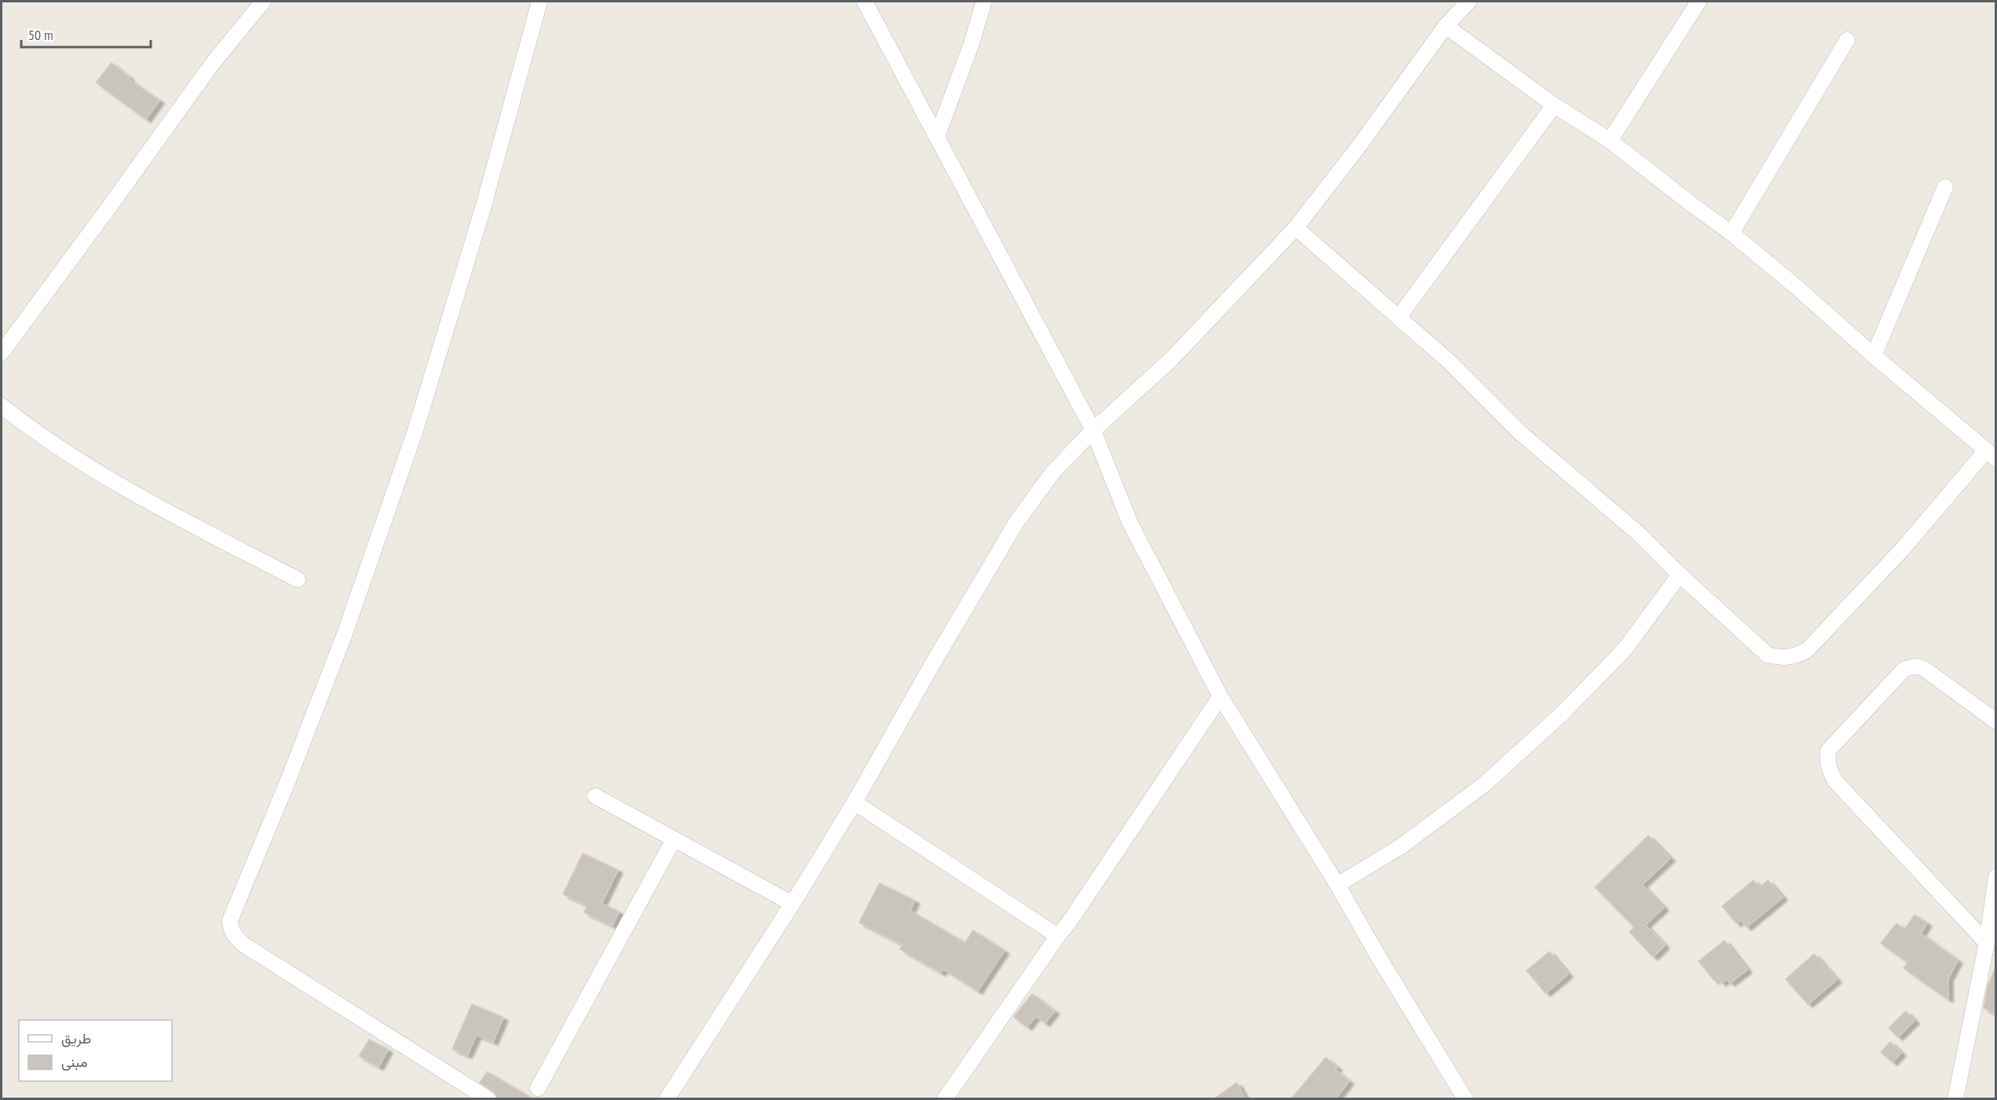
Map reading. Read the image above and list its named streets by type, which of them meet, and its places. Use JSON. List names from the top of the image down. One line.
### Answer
{"legend":["طريق","مبنى"],"scale_bar":"50 m"}
